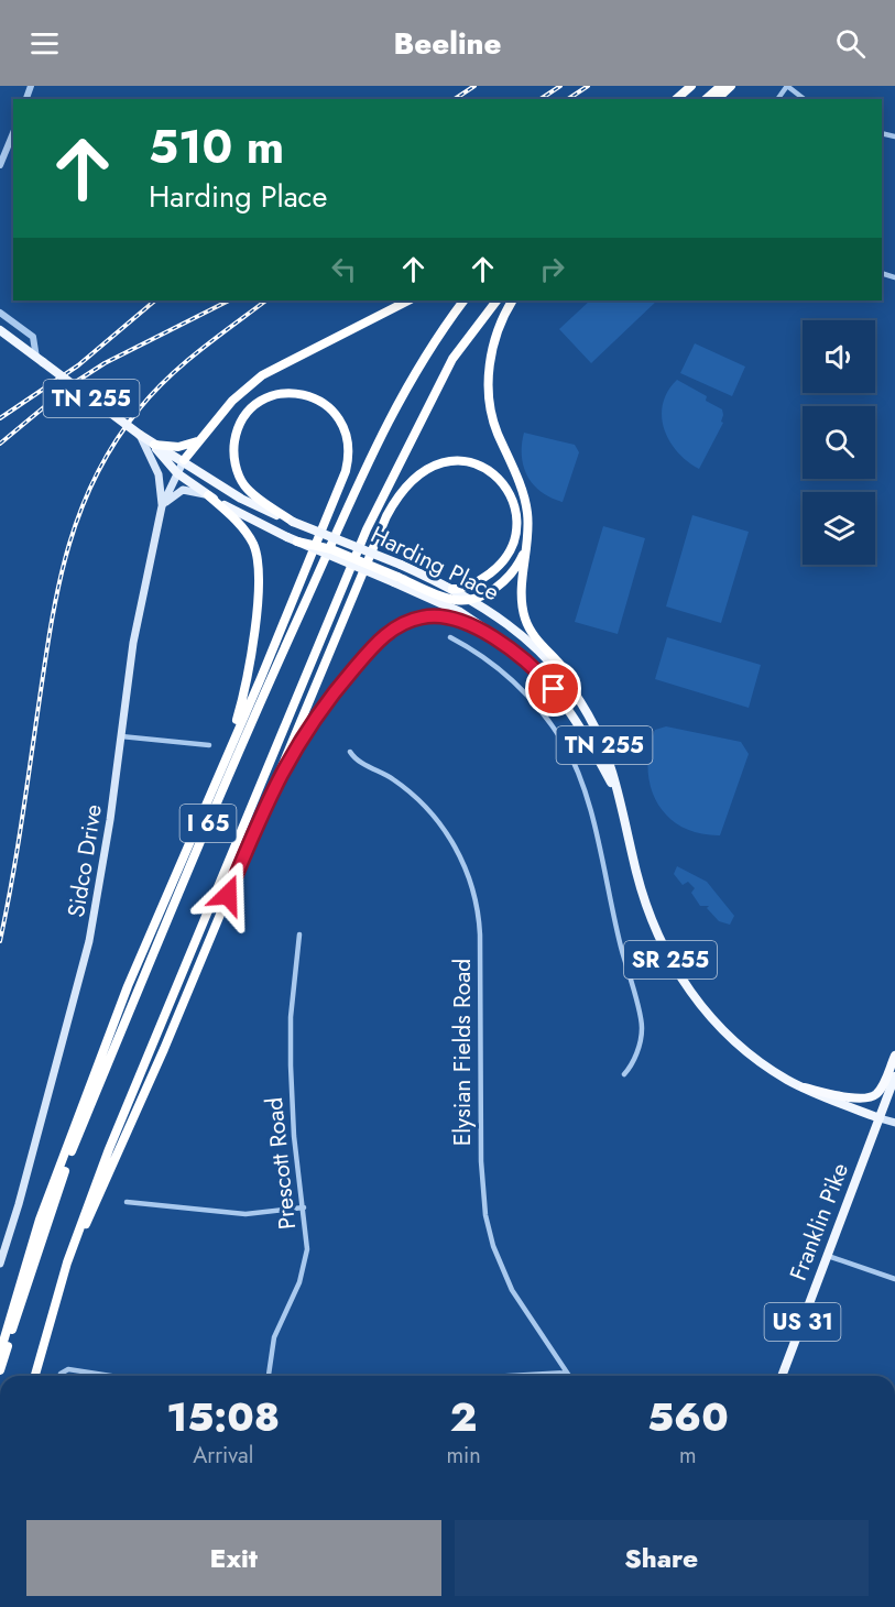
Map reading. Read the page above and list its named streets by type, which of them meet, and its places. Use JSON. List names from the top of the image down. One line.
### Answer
{"streets":{"highway":["I 65"],"main road":["TN 255","Harding Place","Sidco Drive","SR 255","Franklin Pike","US 31"],"street":["Elysian Fields Road","Prescott Road"]},"crossings":[["TN 255","Harding Place"],["TN 255","Sidco Drive"],["Harding Place","Sidco Drive"],["Harding Place","Franklin Pike"]],"page":{"header":"Beeline","turn":["510 m","Harding Place"],"eta":["15:08","Arrival","2","min","560","m"],"buttons":["Exit","Share"]}}
